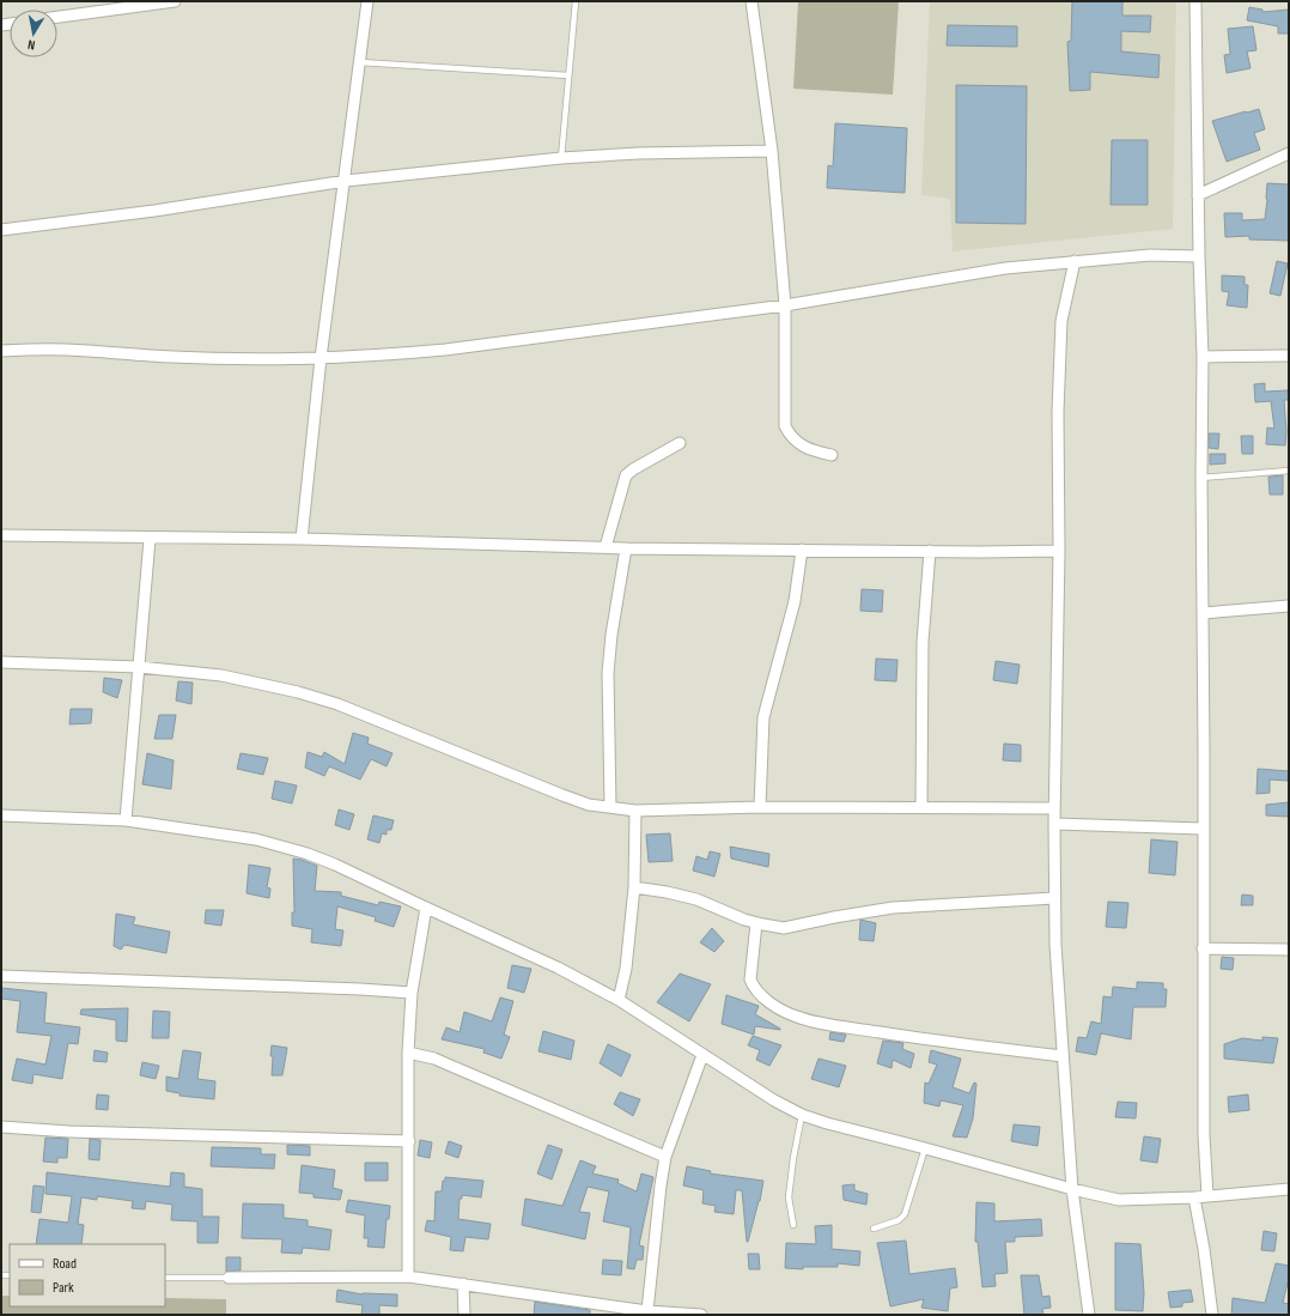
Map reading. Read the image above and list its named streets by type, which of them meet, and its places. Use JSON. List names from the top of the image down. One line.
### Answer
{"legend":["Road","Park"],"north":"bottom"}
